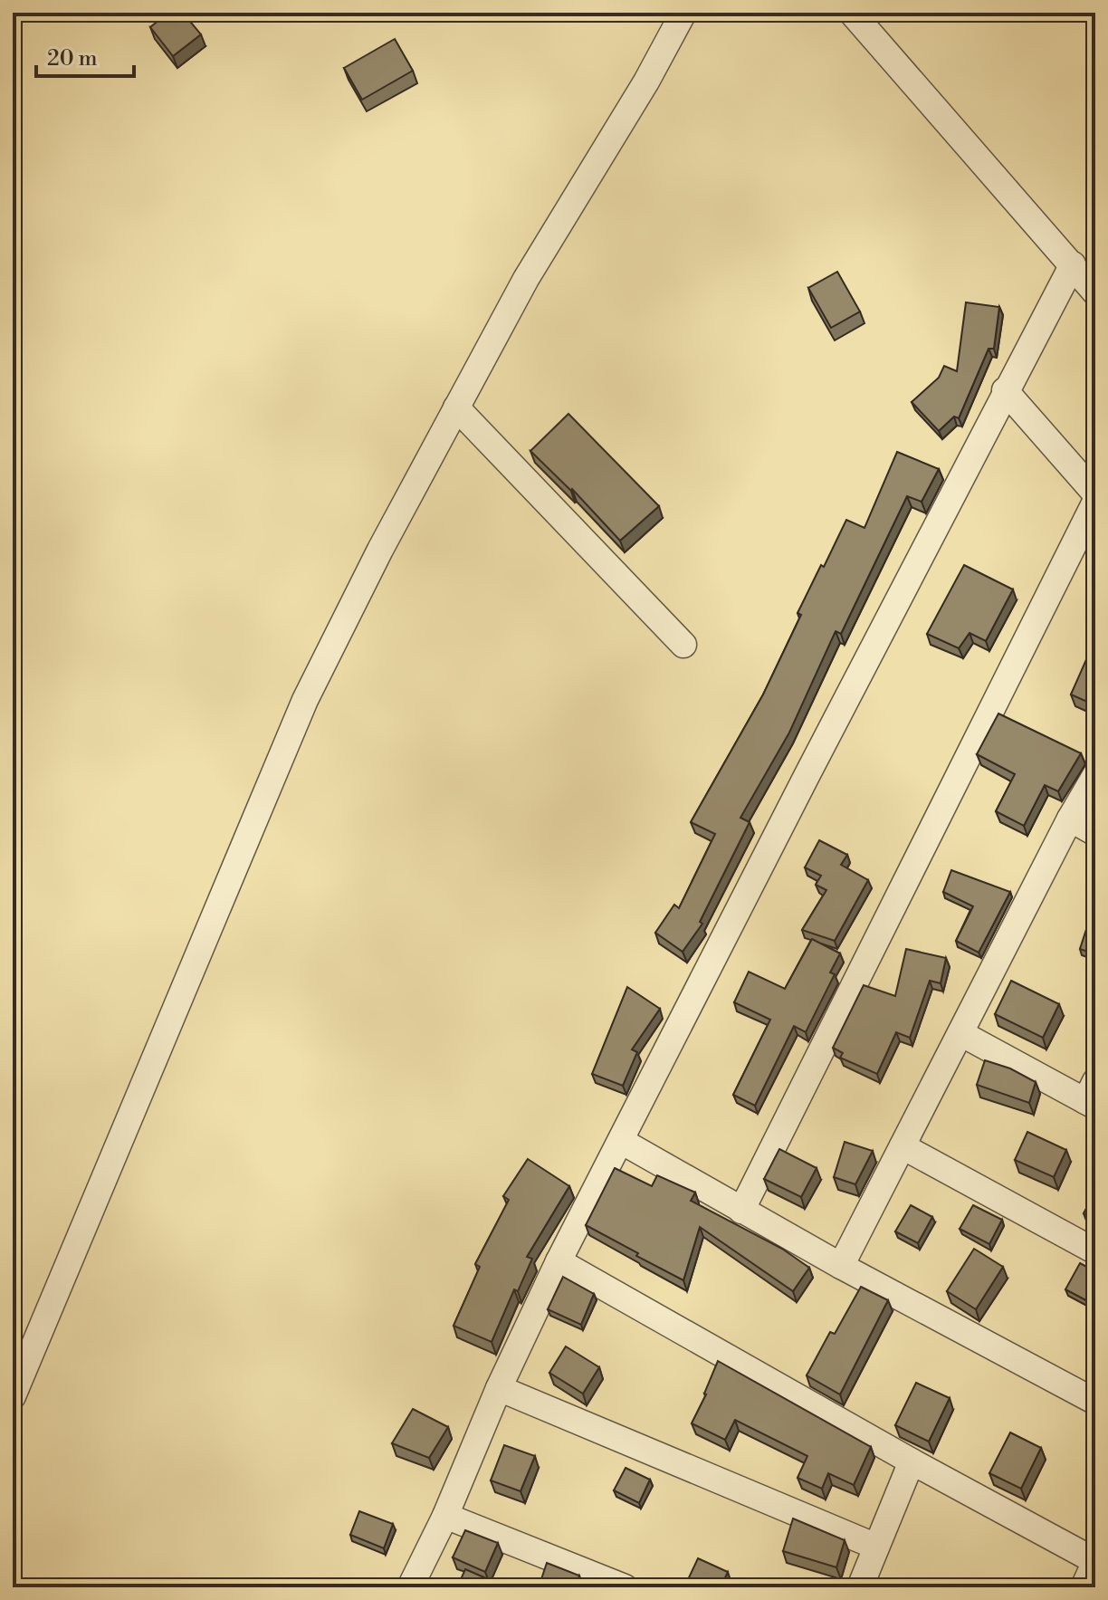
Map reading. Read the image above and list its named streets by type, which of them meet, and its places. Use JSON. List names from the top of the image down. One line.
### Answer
{"scale_bar":"20 m"}
